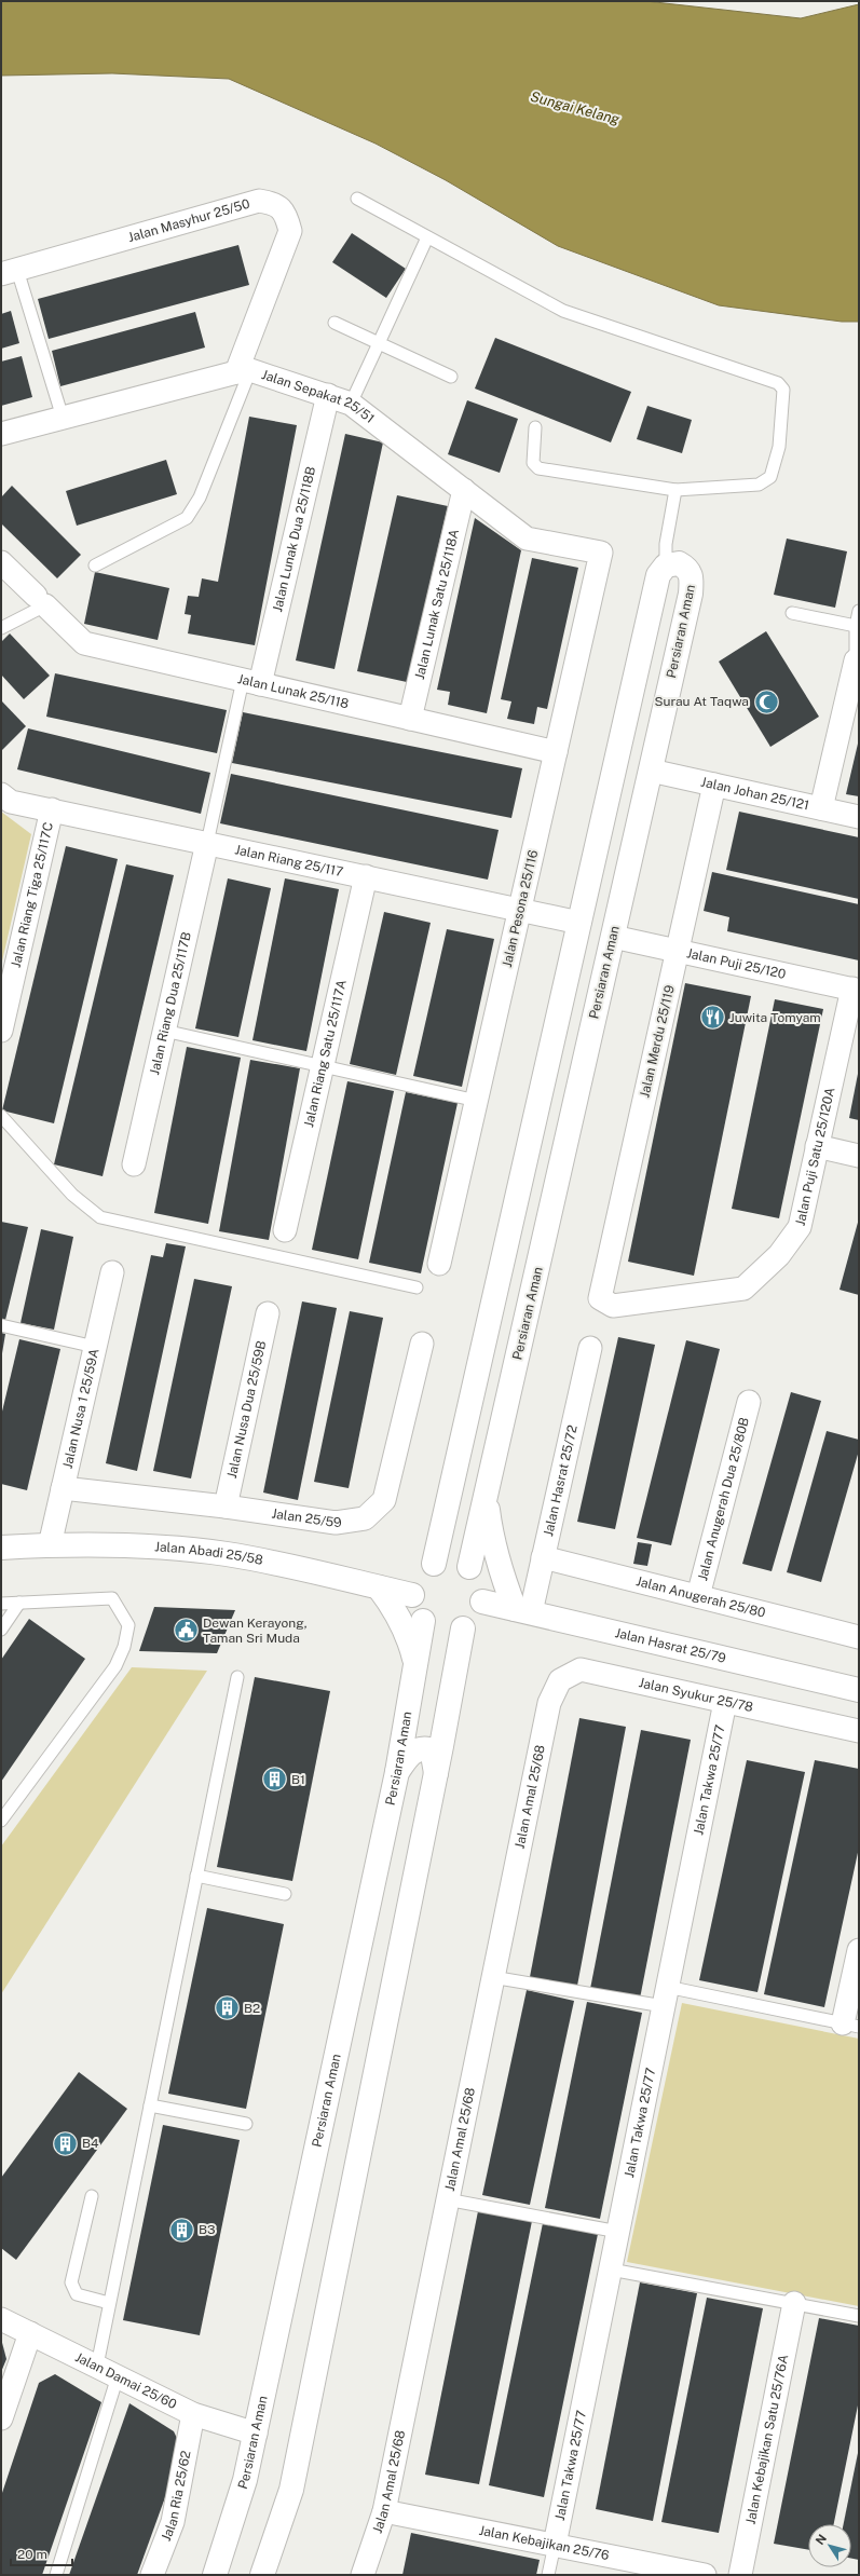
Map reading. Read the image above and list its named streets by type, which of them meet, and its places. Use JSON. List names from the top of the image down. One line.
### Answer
{"streets":{"street":["Jalan Masyhur 25/50","Jalan Sepakat 25/51","Jalan Lunak Dua 25/118B","Jalan Lunak Satu 25/118A","Persiaran Aman","Jalan Lunak 25/118","Jalan Johan 25/121","Jalan Riang 25/117","Jalan Riang Tiga 25/117C","Jalan Pesona 25/116","Jalan Puji 25/120","Jalan Riang Dua 25/117B","Jalan Merdu 25/119","Jalan Riang Satu 25/117A","Jalan Puji Satu 25/120A","Jalan Nusa 1 25/59A","Jalan Nusa Dua 25/59B","Jalan Hasrat 25/72","Jalan Anugerah Dua 25/80B","Jalan 25/59","Jalan Abadi 25/58","Jalan Anugerah 25/80","Jalan Hasrat 25/79","Jalan Syukur 25/78","Jalan Takwa 25/77","Jalan Amal 25/68","Jalan Damai 25/60","Jalan Kebajikan Satu 25/76A","Jalan Ria 25/62","Jalan Kebajikan 25/76"]},"crossings":[["Jalan Masyhur 25/50","Jalan Sepakat 25/51"],["Jalan Sepakat 25/51","Jalan Lunak Dua 25/118B"],["Jalan Sepakat 25/51","Jalan Lunak Satu 25/118A"],["Jalan Sepakat 25/51","Jalan Pesona 25/116"],["Jalan Lunak Dua 25/118B","Jalan Lunak 25/118"],["Jalan Lunak Satu 25/118A","Jalan Lunak 25/118"],["Persiaran Aman","Jalan Johan 25/121"],["Persiaran Aman","Jalan Puji 25/120"],["Persiaran Aman","Jalan Abadi 25/58"],["Persiaran Aman","Jalan Hasrat 25/79"],["Persiaran Aman","Jalan Damai 25/60"],["Jalan Lunak 25/118","Jalan Pesona 25/116"],["Jalan Johan 25/121","Jalan Merdu 25/119"],["Jalan Riang 25/117","Jalan Riang Tiga 25/117C"],["Jalan Riang 25/117","Jalan Pesona 25/116"],["Jalan Riang 25/117","Jalan Riang Dua 25/117B"],["Jalan Riang 25/117","Jalan Riang Satu 25/117A"],["Jalan Puji 25/120","Jalan Merdu 25/119"],["Jalan Puji 25/120","Jalan Puji Satu 25/120A"],["Jalan Merdu 25/119","Jalan Puji Satu 25/120A"],["Jalan Nusa 1 25/59A","Jalan 25/59"],["Jalan Nusa 1 25/59A","Jalan Abadi 25/58"],["Jalan Nusa Dua 25/59B","Jalan 25/59"],["Jalan Hasrat 25/72","Jalan Anugerah 25/80"],["Jalan Hasrat 25/72","Jalan Hasrat 25/79"],["Jalan Anugerah Dua 25/80B","Jalan Anugerah 25/80"],["Jalan Abadi 25/58","Jalan Hasrat 25/79"],["Jalan Syukur 25/78","Jalan Takwa 25/77"],["Jalan Syukur 25/78","Jalan Amal 25/68"],["Jalan Takwa 25/77","Jalan Kebajikan 25/76"],["Jalan Amal 25/68","Jalan Kebajikan 25/76"],["Jalan Damai 25/60","Jalan Ria 25/62"]],"water":["Sungai Kelang"],"places":{"mosque":["Surau At Taqwa"],"restaurant":["Juwita Tomyam"],"public building":["Dewan Kerayong, Taman Sri Muda"],"building":["B1","B2","B4","B3"]},"scale_bar":"20 m","north":"top left"}
